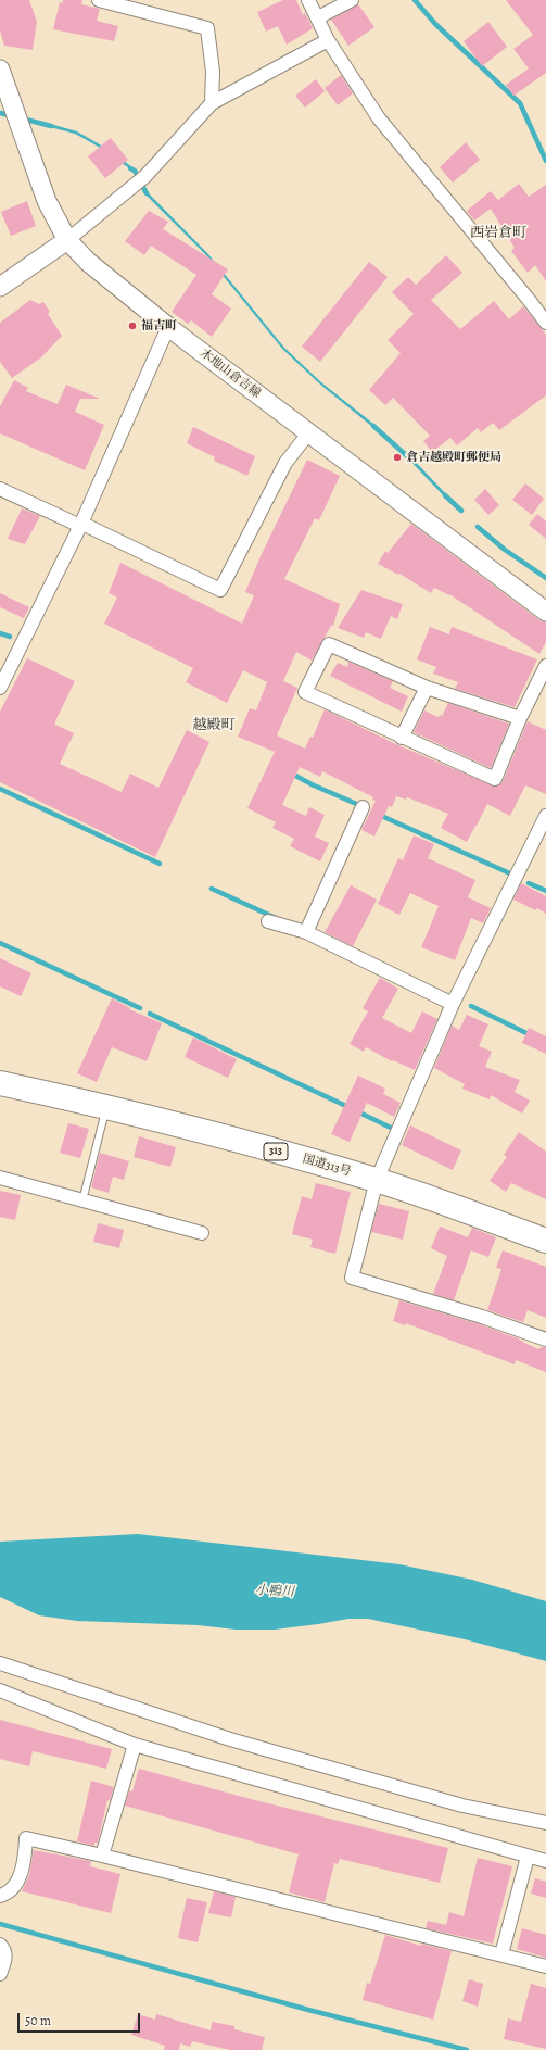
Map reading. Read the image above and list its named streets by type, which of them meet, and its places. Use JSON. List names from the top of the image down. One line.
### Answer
{"streets":{"highway":["313","国道313号"],"main road":["木地山倉吉線"]},"districts":["西岩倉町","越殿町"],"water":["小鴨川"],"places":["福吉町","倉吉越殿町郵便局"],"scale_bar":"50 m"}
